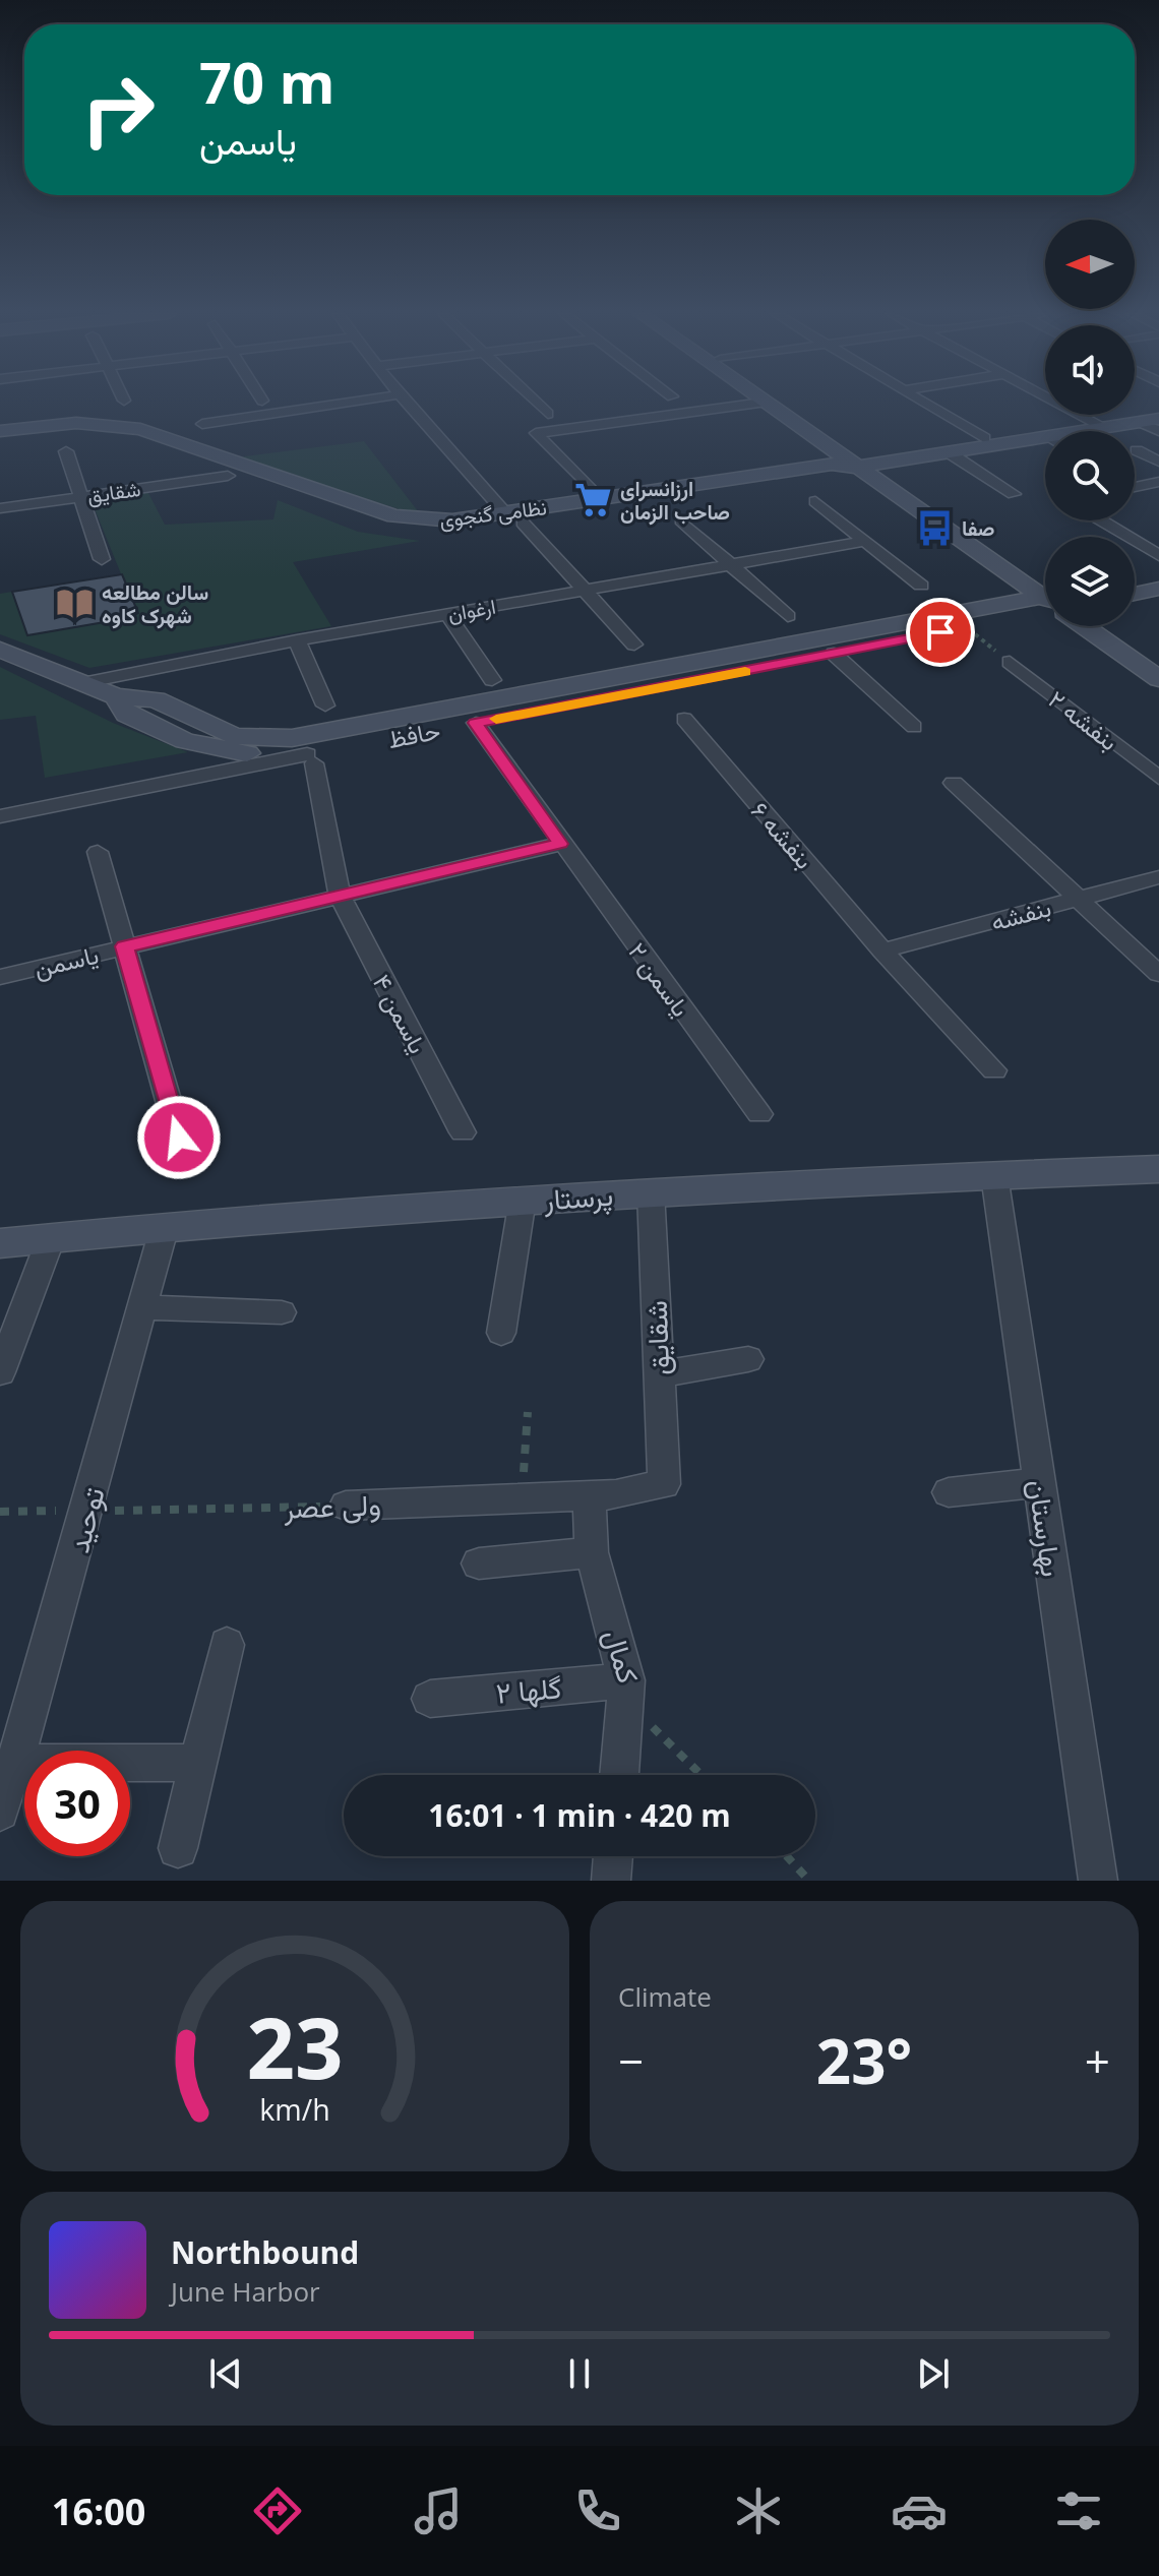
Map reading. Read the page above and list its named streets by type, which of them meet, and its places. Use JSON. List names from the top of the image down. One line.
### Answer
{"streets":{"street":["شقایق","نظامی گنجوی","ارغوان","بنفشه ۲","حافظ","بنفشه ۶","بنفشه","یاسمن","یاسمن ۲","یاسمن ۴","پرستار","ولی عصر","توحید","بهارستان","کمال","گلها ۲"]},"crossings":[["شقایق","نظامی گنجوی"],["شقایق","پرستار"],["شقایق","ولی عصر"],["ارغوان","حافظ"],["حافظ","یاسمن ۲"],["حافظ","یاسمن ۴"],["بنفشه ۶","بنفشه"],["یاسمن","یاسمن ۲"],["یاسمن","یاسمن ۴"],["پرستار","توحید"],["پرستار","بهارستان"],["ولی عصر","توحید"],["ولی عصر","کمال"],["کمال","گلها ۲"]],"places":{"supermarket":["ارزانسرای صاحب الزمان"],"bus stop":["صفا"],"library":["سالن مطالعه شهرک کاوه"]},"north":"left","page":{"turn":["70 m","یاسمن"],"limit":"30","trip":"16:01 · 1 min · 420 m","tile":"Climate","heat":["−","23°","+"],"song":["Northbound","June Harbor"],"tabs":"16:00","gauge":["23","km/h"]}}
